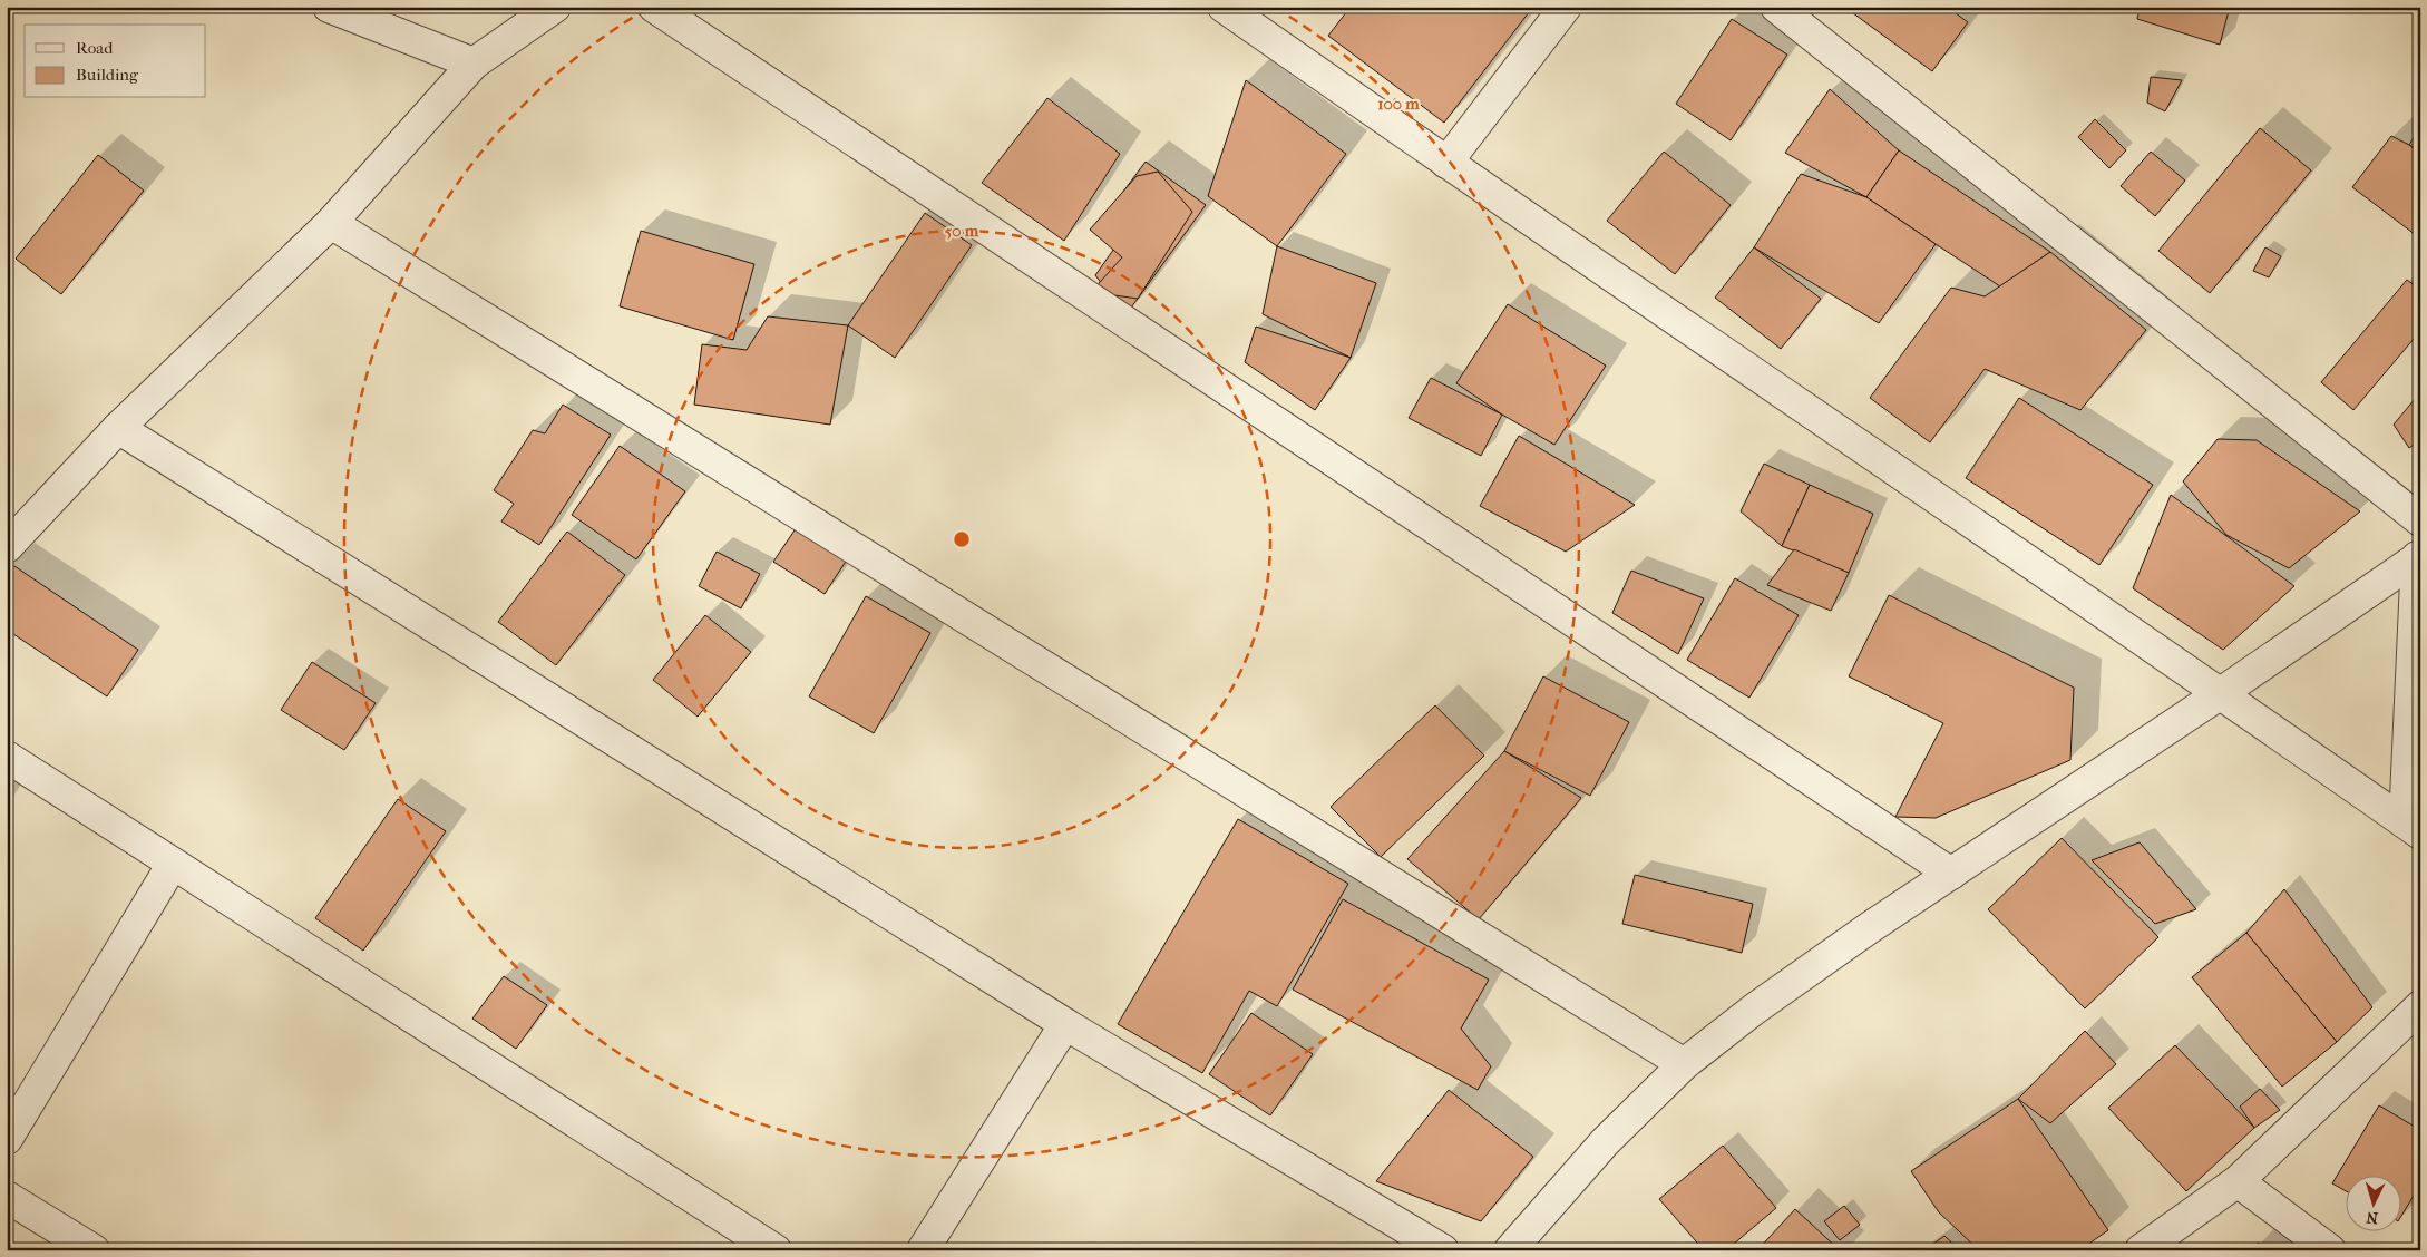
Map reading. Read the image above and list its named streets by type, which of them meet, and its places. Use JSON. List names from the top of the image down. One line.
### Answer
{"legend":["Road","Building"],"north":"bottom","rings":["100 m","50 m"]}
